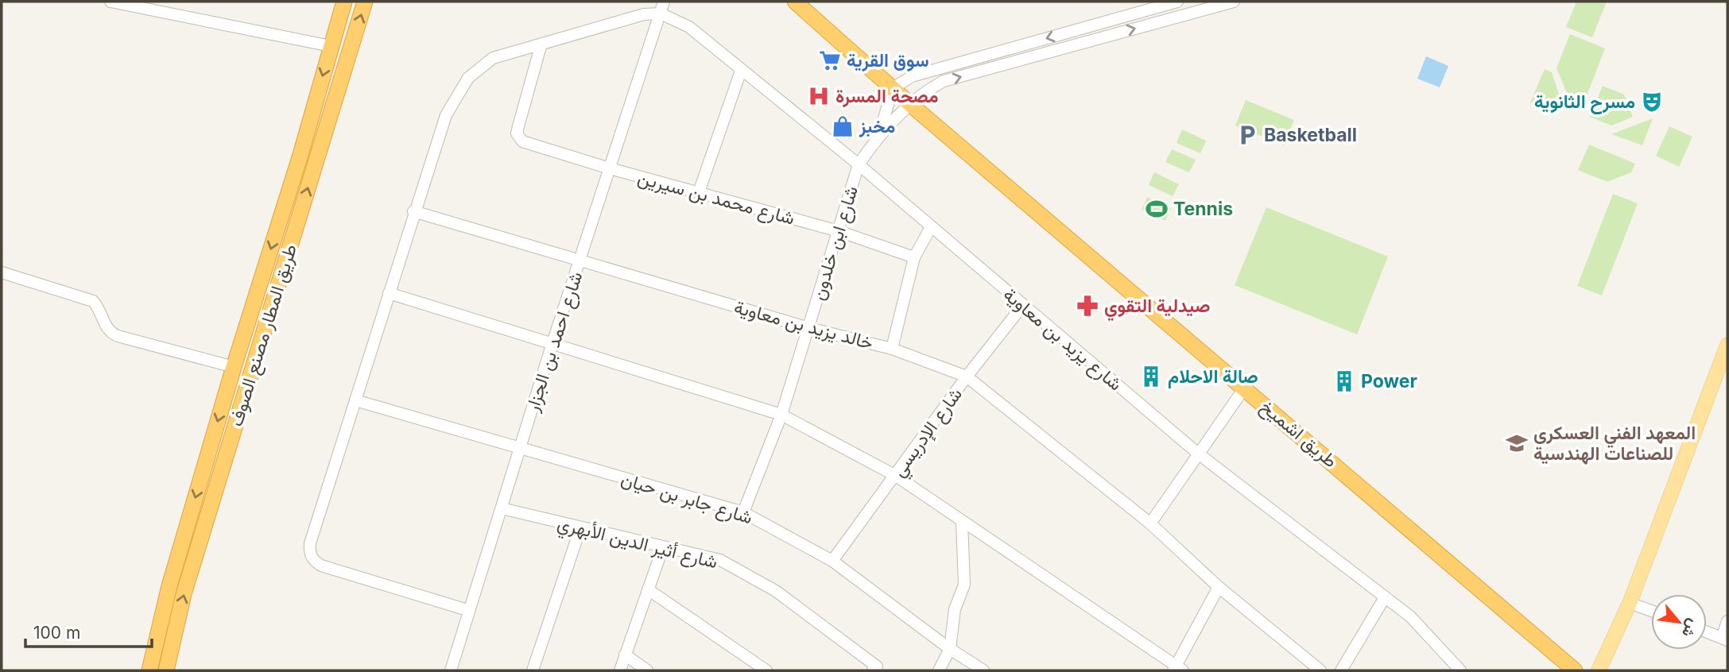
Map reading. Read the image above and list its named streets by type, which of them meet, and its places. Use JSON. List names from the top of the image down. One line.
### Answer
{"streets":{"highway":["طريق المطار مصنع الصوف","طريق اشميخ"],"street":["شارع محمد بن سيرين","شارع ابن خلدون","خالد يزيد بن معاوية","شارع يزيد بن معاوية","شارع احمد بن الجزار","شارع الإدريسي","شارع جابر بن حيان","شارع أثير الدين الأبهري"]},"crossings":[["شارع محمد بن سيرين","شارع ابن خلدون"],["شارع محمد بن سيرين","شارع احمد بن الجزار"],["شارع ابن خلدون","خالد يزيد بن معاوية"],["شارع ابن خلدون","شارع يزيد بن معاوية"],["شارع ابن خلدون","شارع جابر بن حيان"],["خالد يزيد بن معاوية","شارع احمد بن الجزار"],["خالد يزيد بن معاوية","شارع الإدريسي"],["شارع يزيد بن معاوية","شارع احمد بن الجزار"],["شارع يزيد بن معاوية","شارع الإدريسي"],["شارع احمد بن الجزار","شارع جابر بن حيان"],["شارع احمد بن الجزار","شارع أثير الدين الأبهري"],["شارع الإدريسي","شارع جابر بن حيان"]],"places":{"supermarket":["سوق القرية"],"hospital":["مصحة المسرة"],"theatre":["مسرح الثانوية"],"shop":["مخبز"],"parking":["Basketball"],"sports":["Tennis"],"pharmacy":["صيدلية التقوي"],"building":["صالة الاحلام","Power"],"school or university":["المعهد الفني العسكري للصناعات الهندسية"]},"scale_bar":"100 m","north":"bottom right"}
